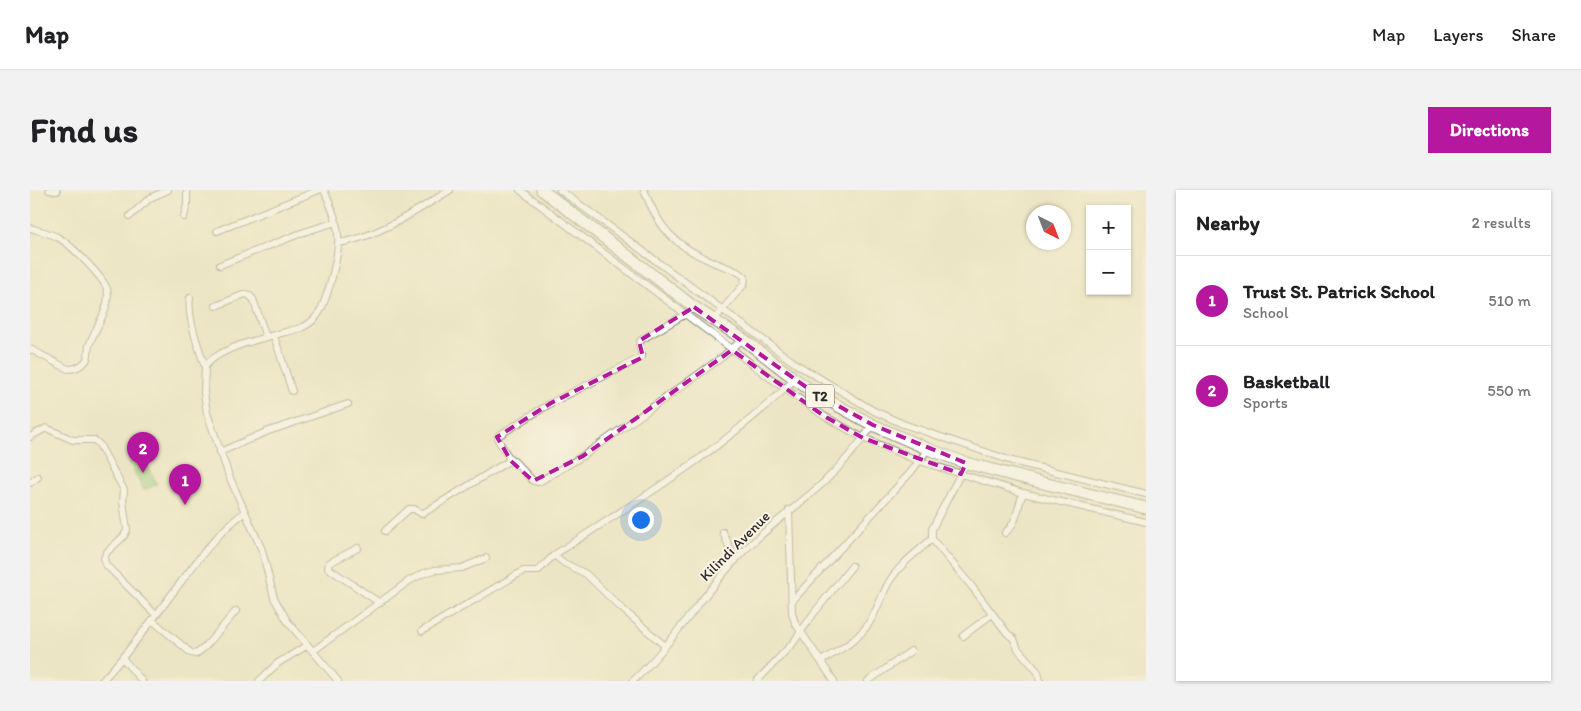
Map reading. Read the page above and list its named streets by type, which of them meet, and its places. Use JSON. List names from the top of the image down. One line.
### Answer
{"streets":{"highway":["T2"],"street":["Kilindi Avenue"]},"crossings":[["T2","Kilindi Avenue"]],"north":"bottom right","page":{"header":"Map","nav":["Map","Layers","Share"],"buttons":"Directions","title":"Find us","heading":["Nearby","2 results"],"map_buttons":["+","−"],"list":[{"mark":"1","name":"Trust St. Patrick School","note":"School","value":"510 m"},{"mark":"2","name":"Basketball","note":"Sports","value":"550 m"}],"pins":["2","1"]}}
